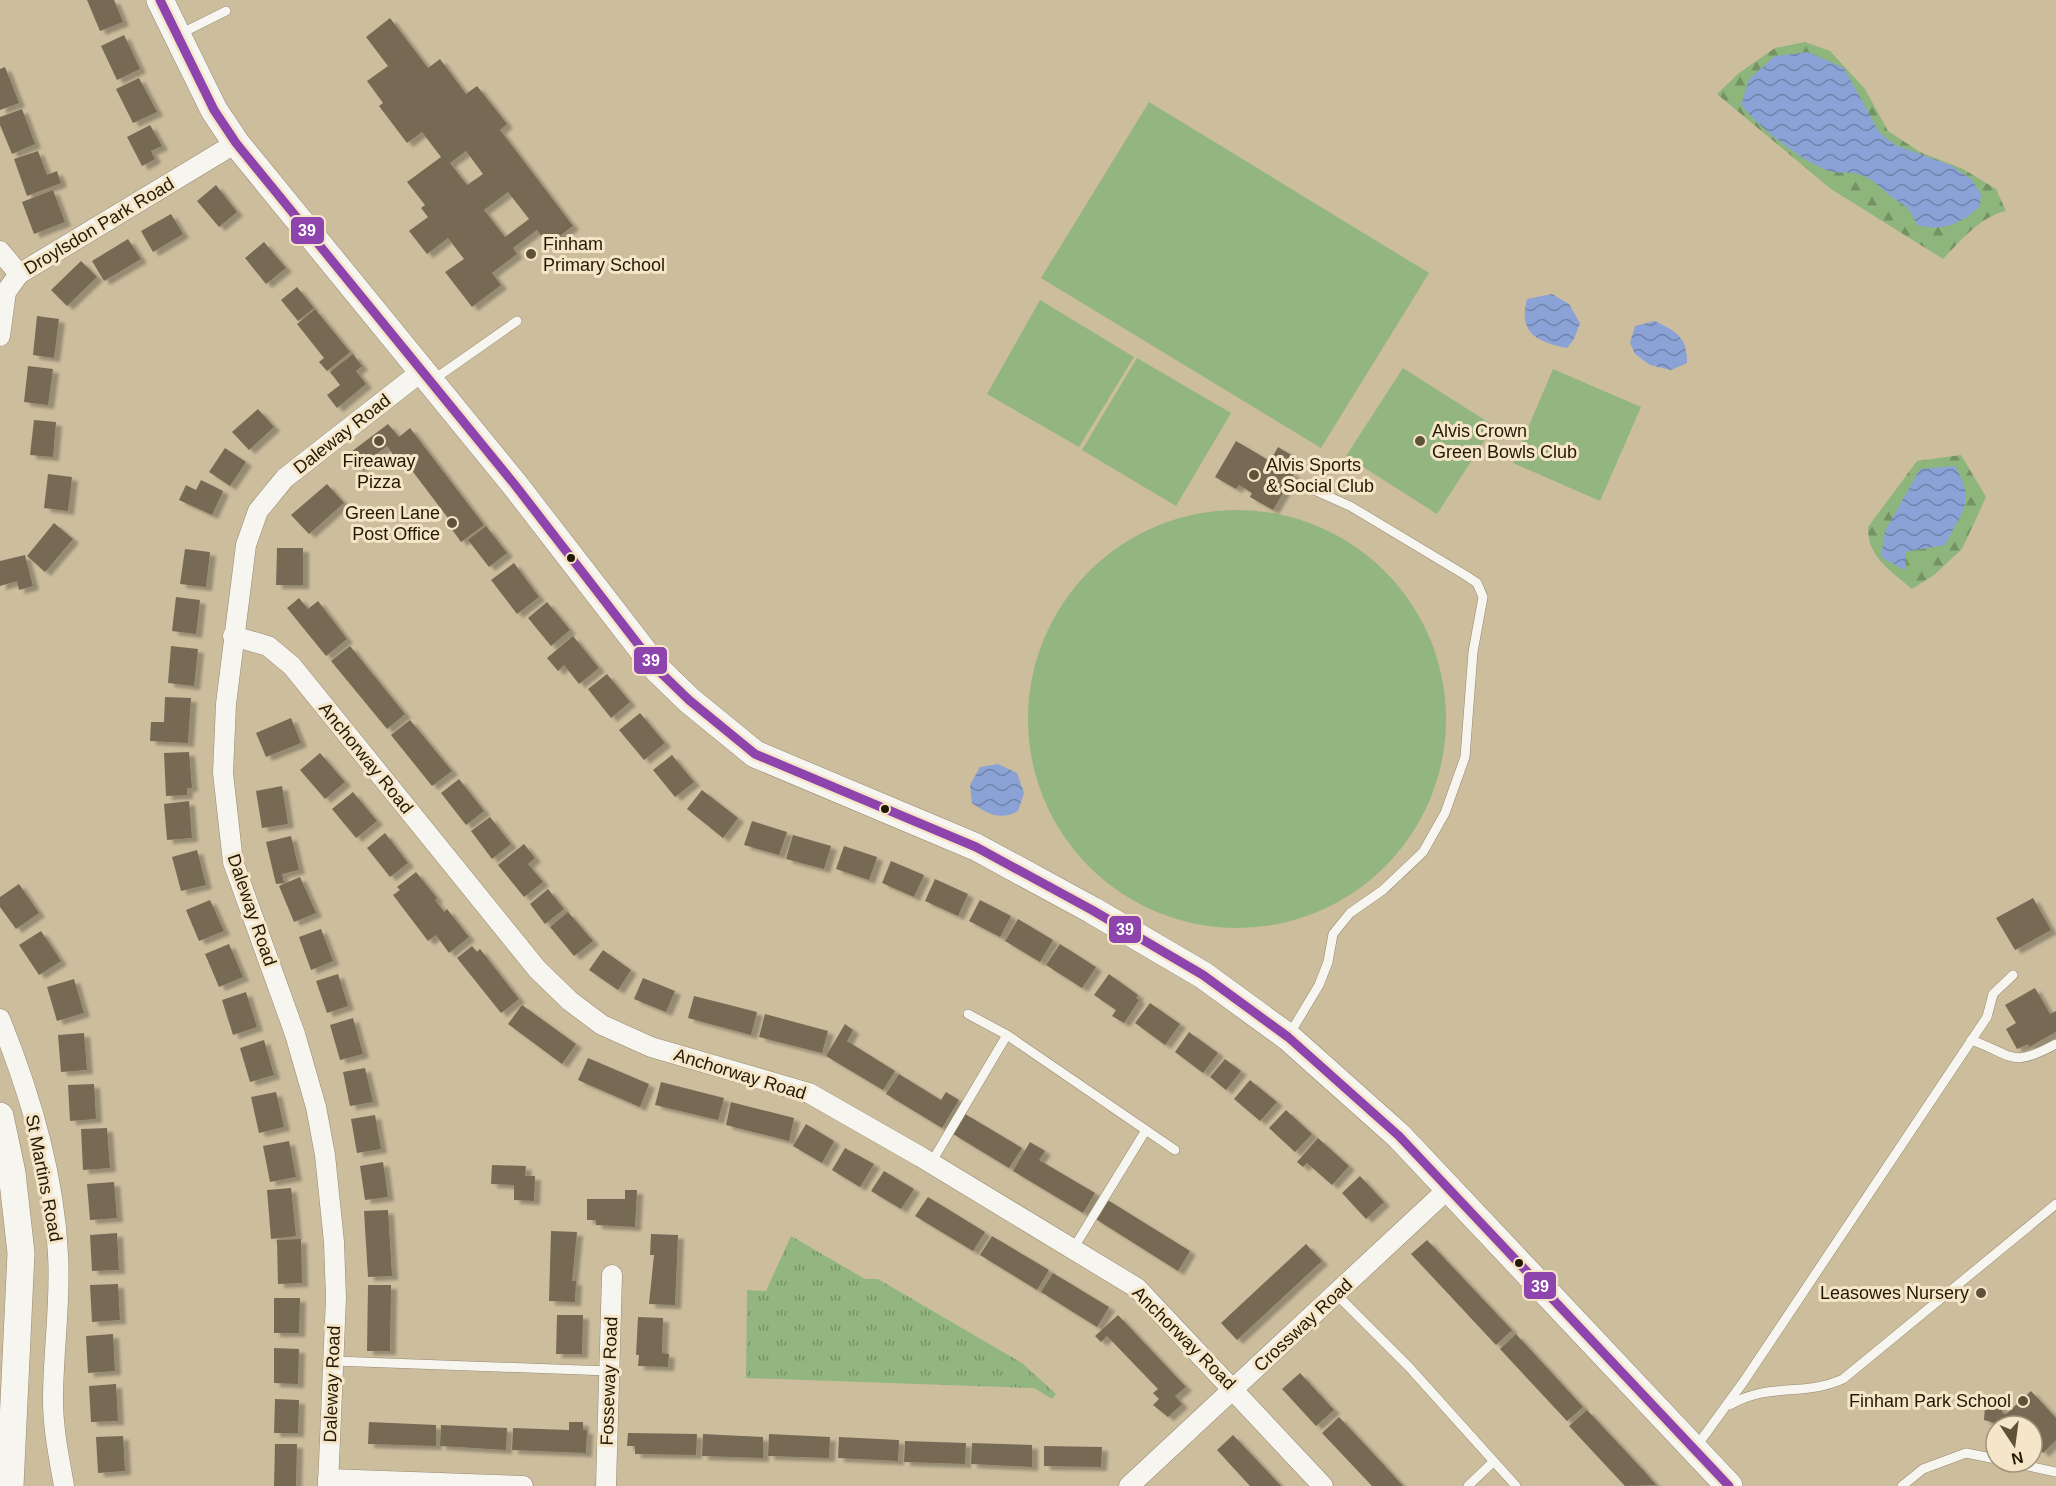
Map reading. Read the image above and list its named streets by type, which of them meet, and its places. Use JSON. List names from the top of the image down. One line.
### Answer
{"streets":{"street":["Droylsdon Park Road","Daleway Road","Anchorway Road","St Martins Road","Crossway Road","Fosseway Road"]},"crossings":[["Daleway Road","Anchorway Road"],["Anchorway Road","Crossway Road"]],"places":["Finham Primary School","Fireaway Pizza","Alvis Crown Green Bowls Club","Alvis Sports & Social Club","Green Lane Post Office","Leasowes Nursery","Finham Park School"],"lines":["transit line 39"],"north":"bottom"}
